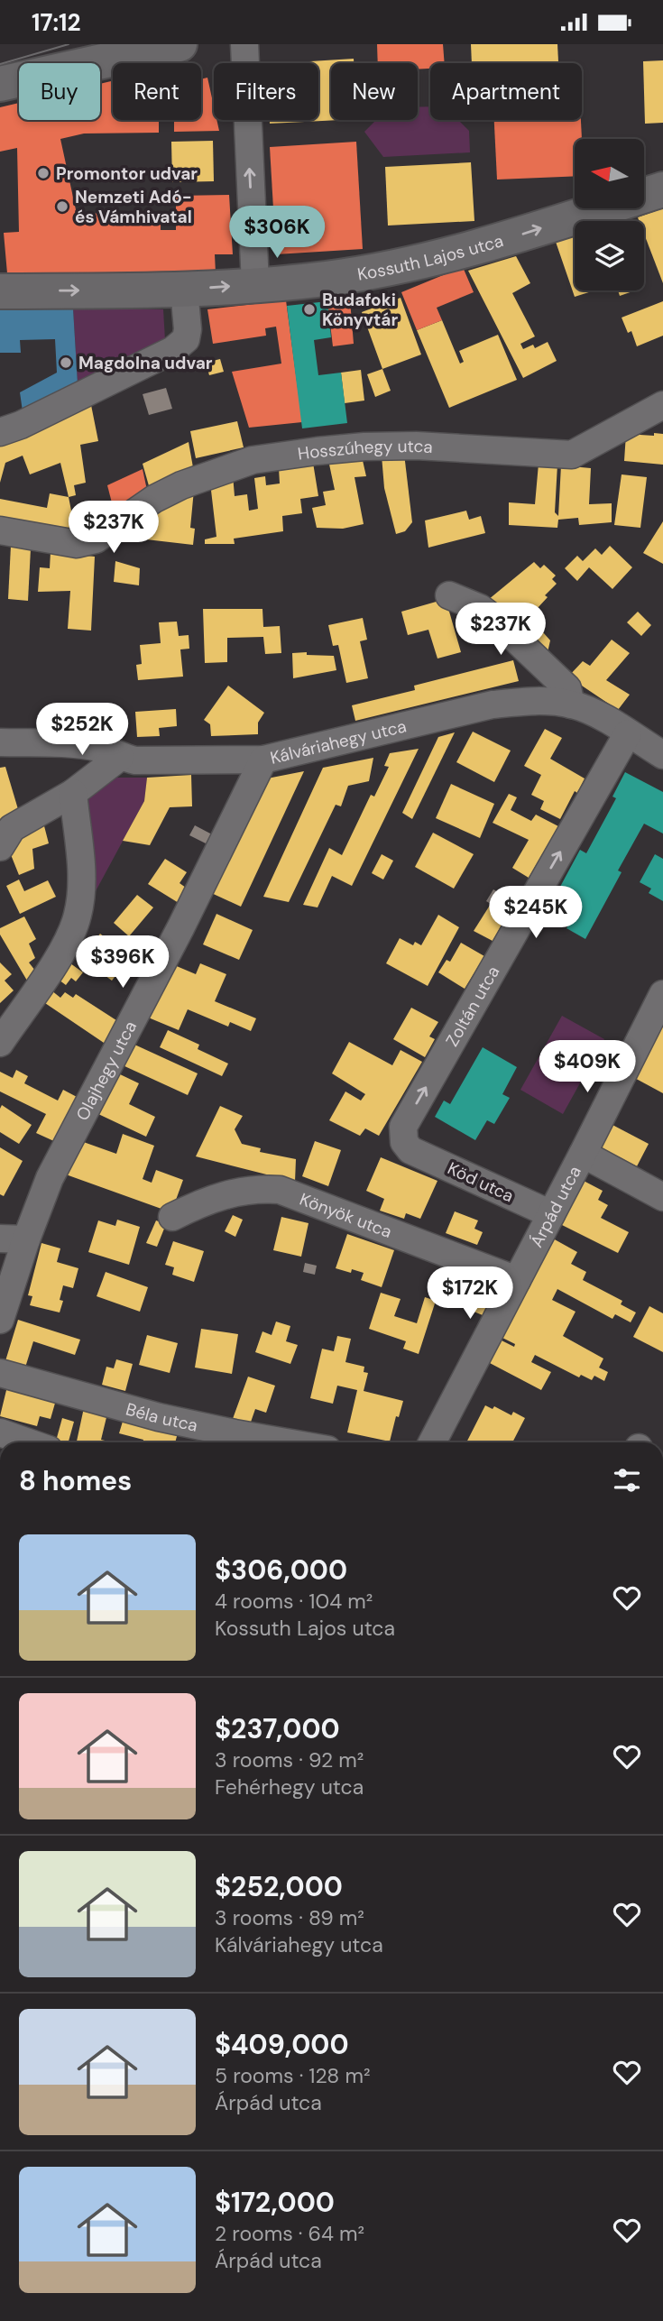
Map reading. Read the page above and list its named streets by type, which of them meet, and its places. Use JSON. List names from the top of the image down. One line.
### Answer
{"streets":{"main road":["Kossuth Lajos utca"],"street":["Hosszúhegy utca","Kálváriahegy utca","Zoltán utca","Olajhegy utca","Köd utca","Árpád utca","Könyök utca","Béla utca"]},"crossings":[["Kálváriahegy utca","Zoltán utca"],["Kálváriahegy utca","Olajhegy utca"],["Zoltán utca","Köd utca"],["Köd utca","Árpád utca"],["Árpád utca","Könyök utca"]],"one_way":["Kossuth Lajos utca","Zoltán utca"],"places":["Promontor udvar","Nemzeti Adó- és Vámhivatal","Budafoki Könyvtár","Magdolna udvar"],"north":"left","page":{"status":"17:12","chip":["Buy","Rent","Filters","New","Apartment"],"price":["$306K","$237K","$237K","$252K","$245K","$396K","$409K","$172K"],"heading":"8 homes","list":[{"name":"$306,000","note":"4 rooms · 104 m² · Kossuth Lajos utca"},{"name":"$237,000","note":"3 rooms · 92 m² · Fehérhegy utca"},{"name":"$252,000","note":"3 rooms · 89 m² · Kálváriahegy utca"},{"name":"$409,000","note":"5 rooms · 128 m² · Árpád utca"},{"name":"$172,000","note":"2 rooms · 64 m² · Árpád utca"}]}}
